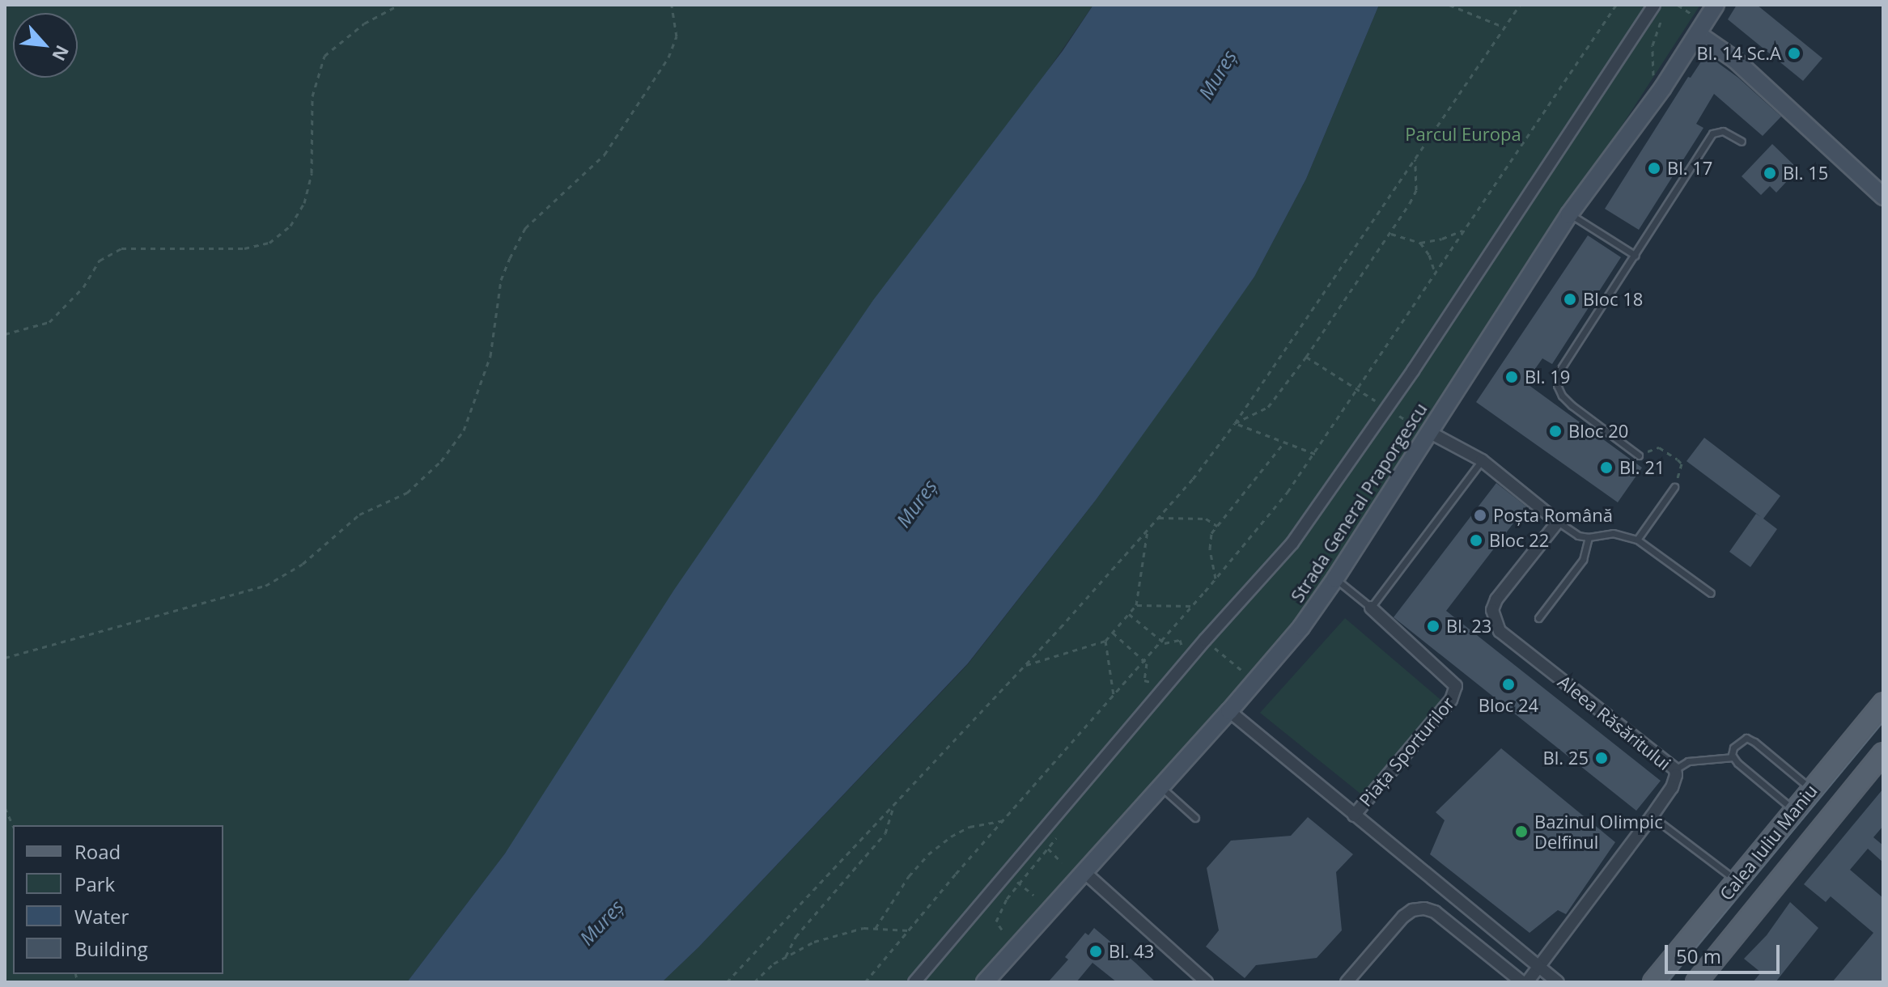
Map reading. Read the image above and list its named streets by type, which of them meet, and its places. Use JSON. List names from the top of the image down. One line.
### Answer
{"streets":{"main road":["Calea Iuliu Maniu"],"street":["Strada General Praporgescu","Aleea Răsăritului","Piața Sporturilor"]},"crossings":[["Strada General Praporgescu","Piața Sporturilor"],["Aleea Răsăritului","Piața Sporturilor"]],"water":["Mureș"],"parks":["Parcul Europa"],"places":["Bl. 14 Sc.A","Bl. 17","Bl. 15","Bloc 18","Bl. 19","Bloc 20","Bl. 21","Poșta Română","Bloc 22","Bl. 23","Bloc 24","Bl. 25","Bazinul Olimpic Delfinul","Bl. 43"],"legend":["Road","Park","Water","Building"],"scale_bar":"50 m","north":"bottom right"}
